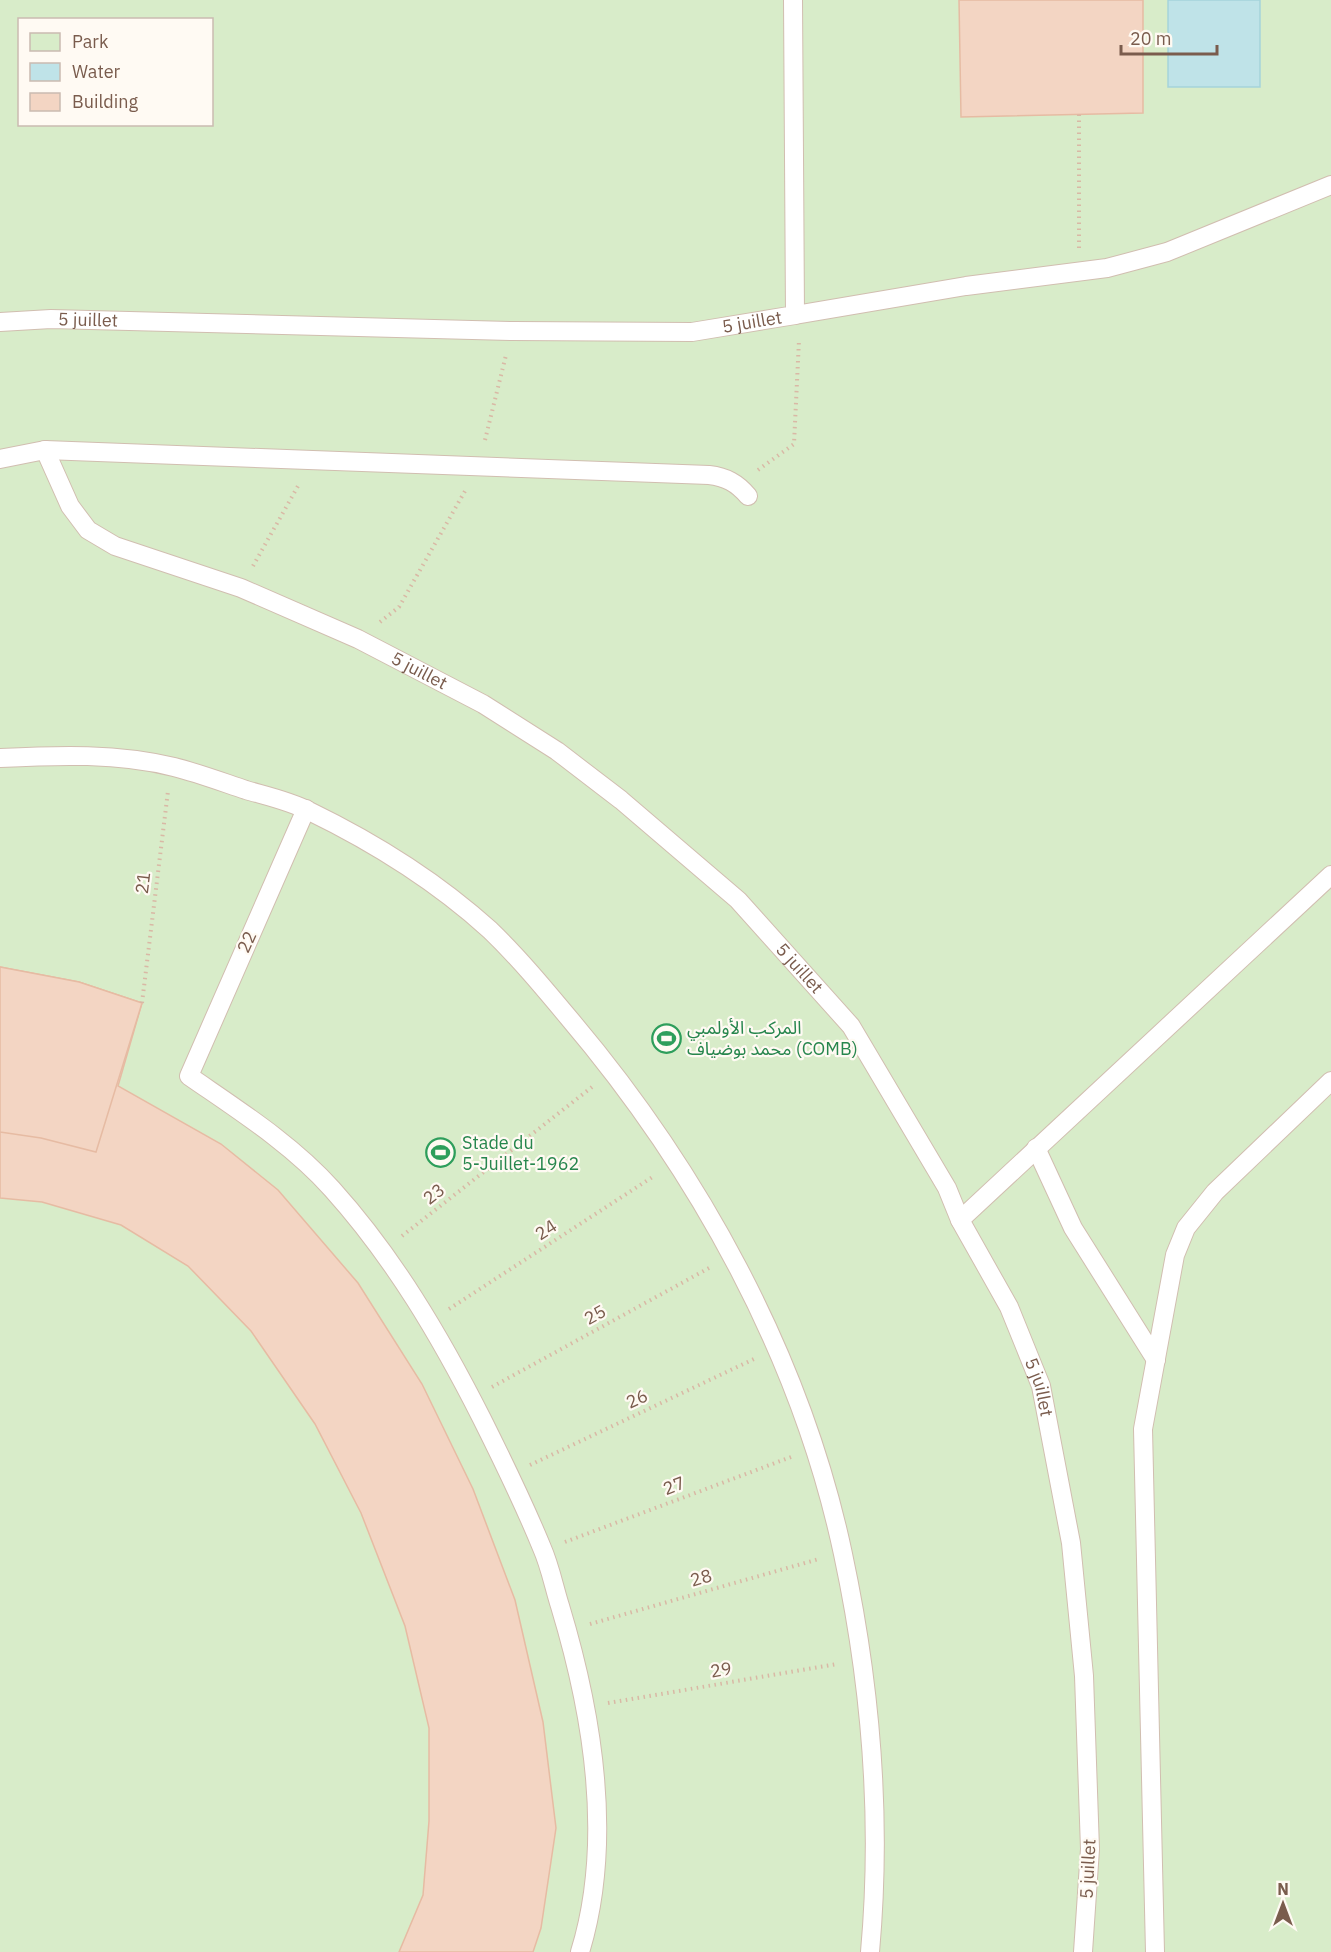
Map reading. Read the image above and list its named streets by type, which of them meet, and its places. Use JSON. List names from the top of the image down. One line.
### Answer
{"streets":{"lane":["5 juillet","22"],"path":["21","23","24","25","26","27","28","29"]},"crossings":[["22","23"]],"places":{"sports":["المركب الأولمبي محمد بوضياف (COMB)","Stade du 5-Juillet-1962"]},"legend":["Park","Water","Building"],"scale_bar":"20 m","north":"top"}
